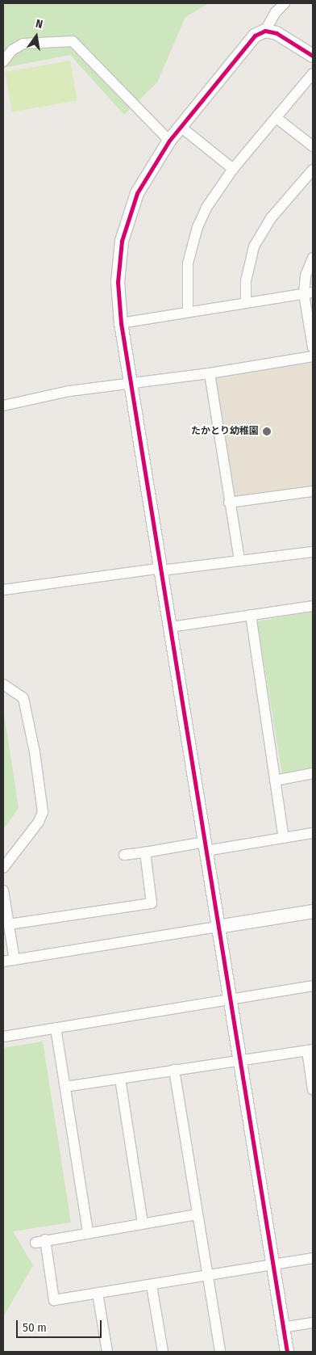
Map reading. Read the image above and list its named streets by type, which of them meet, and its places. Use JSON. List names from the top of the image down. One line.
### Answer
{"places":["たかとり幼稚園"],"scale_bar":"50 m","north":"top"}
